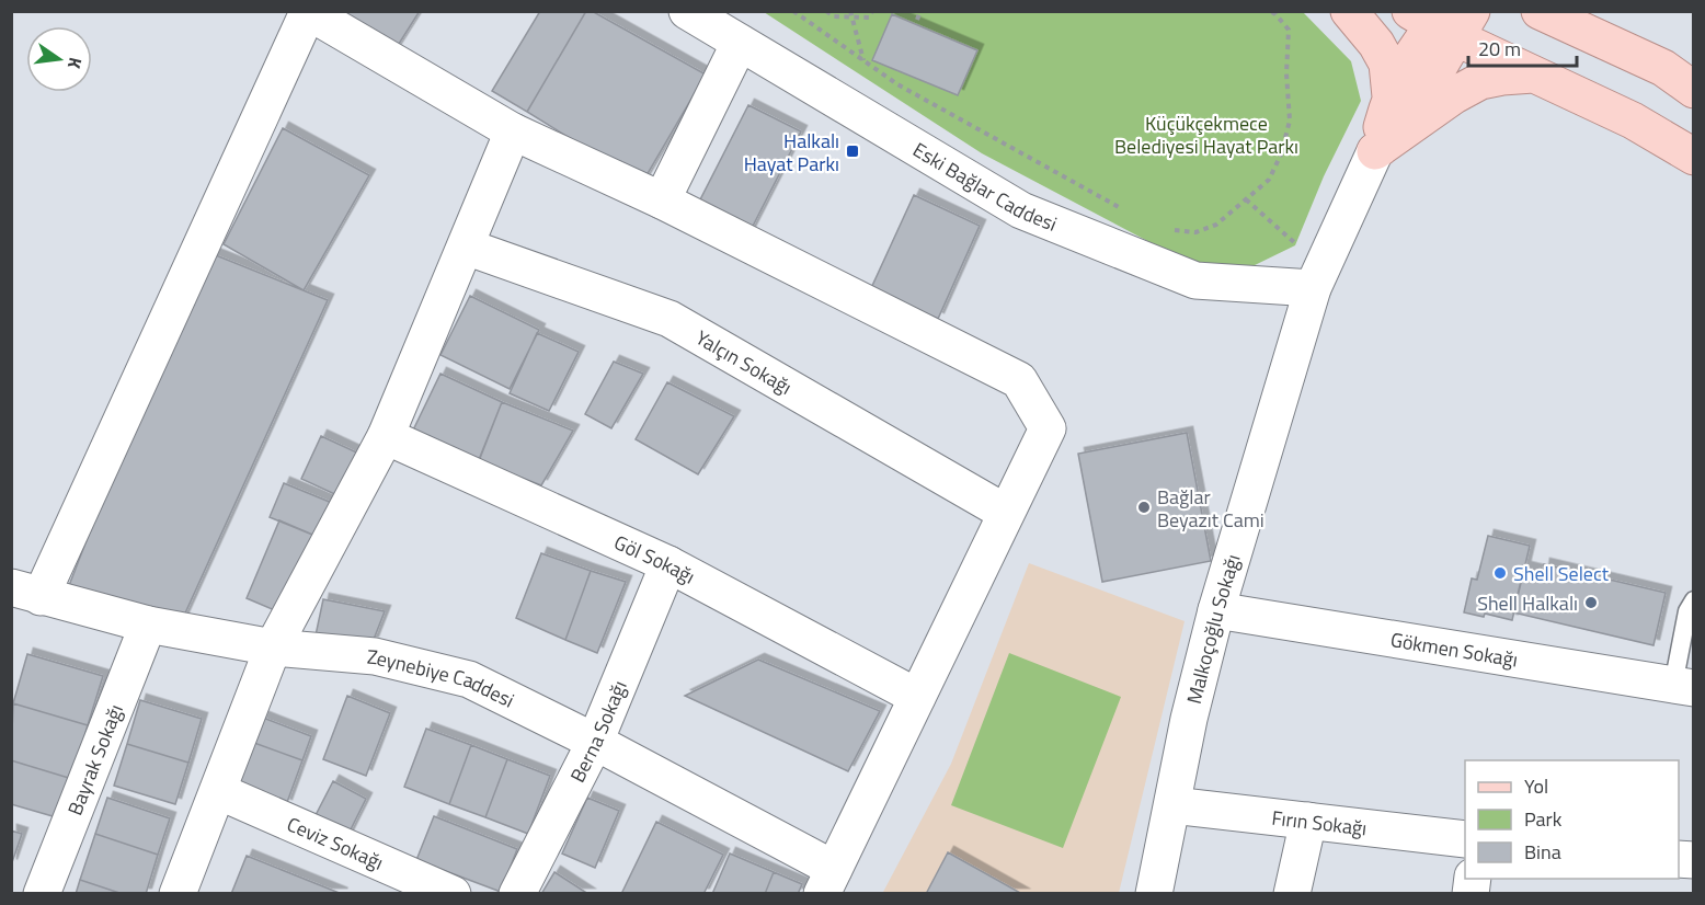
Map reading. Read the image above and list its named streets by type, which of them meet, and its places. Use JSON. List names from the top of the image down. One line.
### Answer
{"streets":{"street":["Eski Bağlar Caddesi","Yalçın Sokağı","Göl Sokağı","Malkoçoğlu Sokağı","Gökmen Sokağı","Zeynebiye Caddesi","Berna Sokağı","Bayrak Sokağı","Fırın Sokağı","Ceviz Sokağı"]},"crossings":[["Eski Bağlar Caddesi","Malkoçoğlu Sokağı"],["Göl Sokağı","Berna Sokağı"],["Malkoçoğlu Sokağı","Gökmen Sokağı"],["Malkoçoğlu Sokağı","Fırın Sokağı"],["Zeynebiye Caddesi","Berna Sokağı"],["Zeynebiye Caddesi","Bayrak Sokağı"]],"parks":["Küçükçekmece Belediyesi Hayat Parkı"],"places":{"transit":["Halkalı Hayat Parkı"],"other":["Bağlar Beyazıt Cami","Shell Select","Shell Halkalı"]},"legend":["Yol","Park","Bina"],"scale_bar":"20 m","north":"right"}
